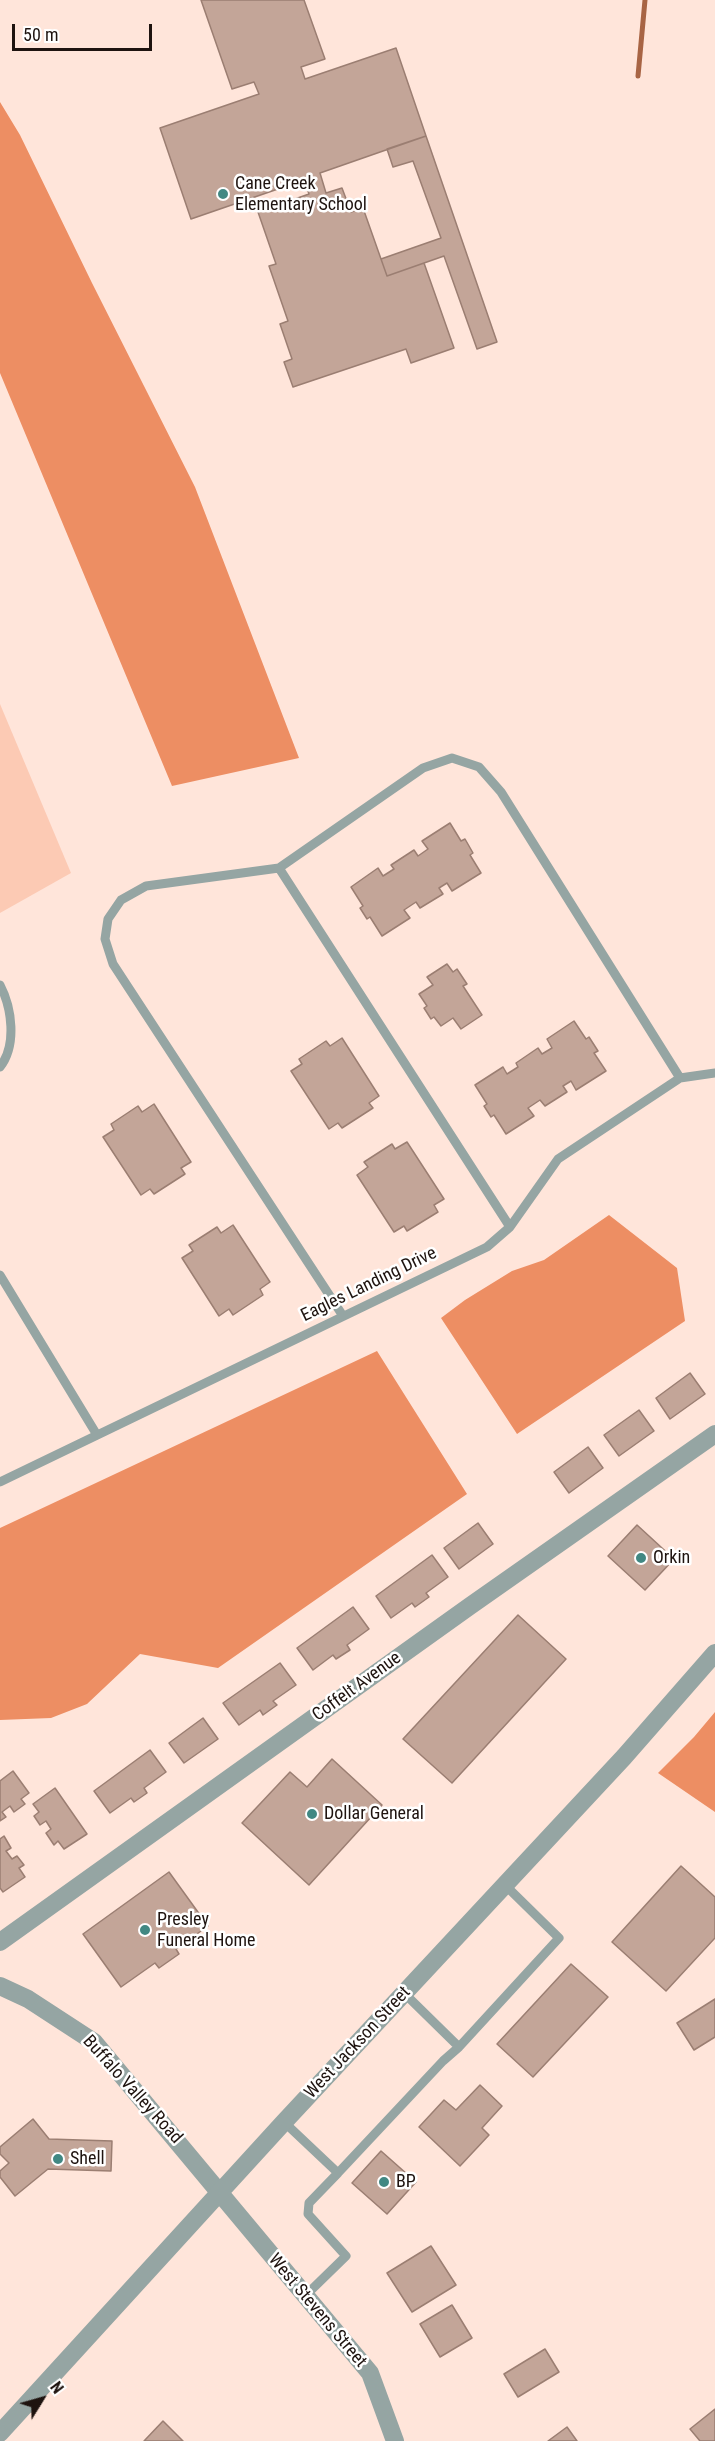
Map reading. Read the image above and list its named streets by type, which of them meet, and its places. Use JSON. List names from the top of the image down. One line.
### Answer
{"streets":{"street":["Coffelt Avenue","West Jackson Street","Buffalo Valley Road","West Stevens Street"],"lane":["Eagles Landing Drive"]},"crossings":[["West Jackson Street","Buffalo Valley Road"],["West Jackson Street","West Stevens Street"],["Buffalo Valley Road","West Stevens Street"]],"places":["Cane Creek Elementary School","Orkin","Dollar General","Presley Funeral Home","Shell","BP"],"scale_bar":"50 m","north":"top right"}
